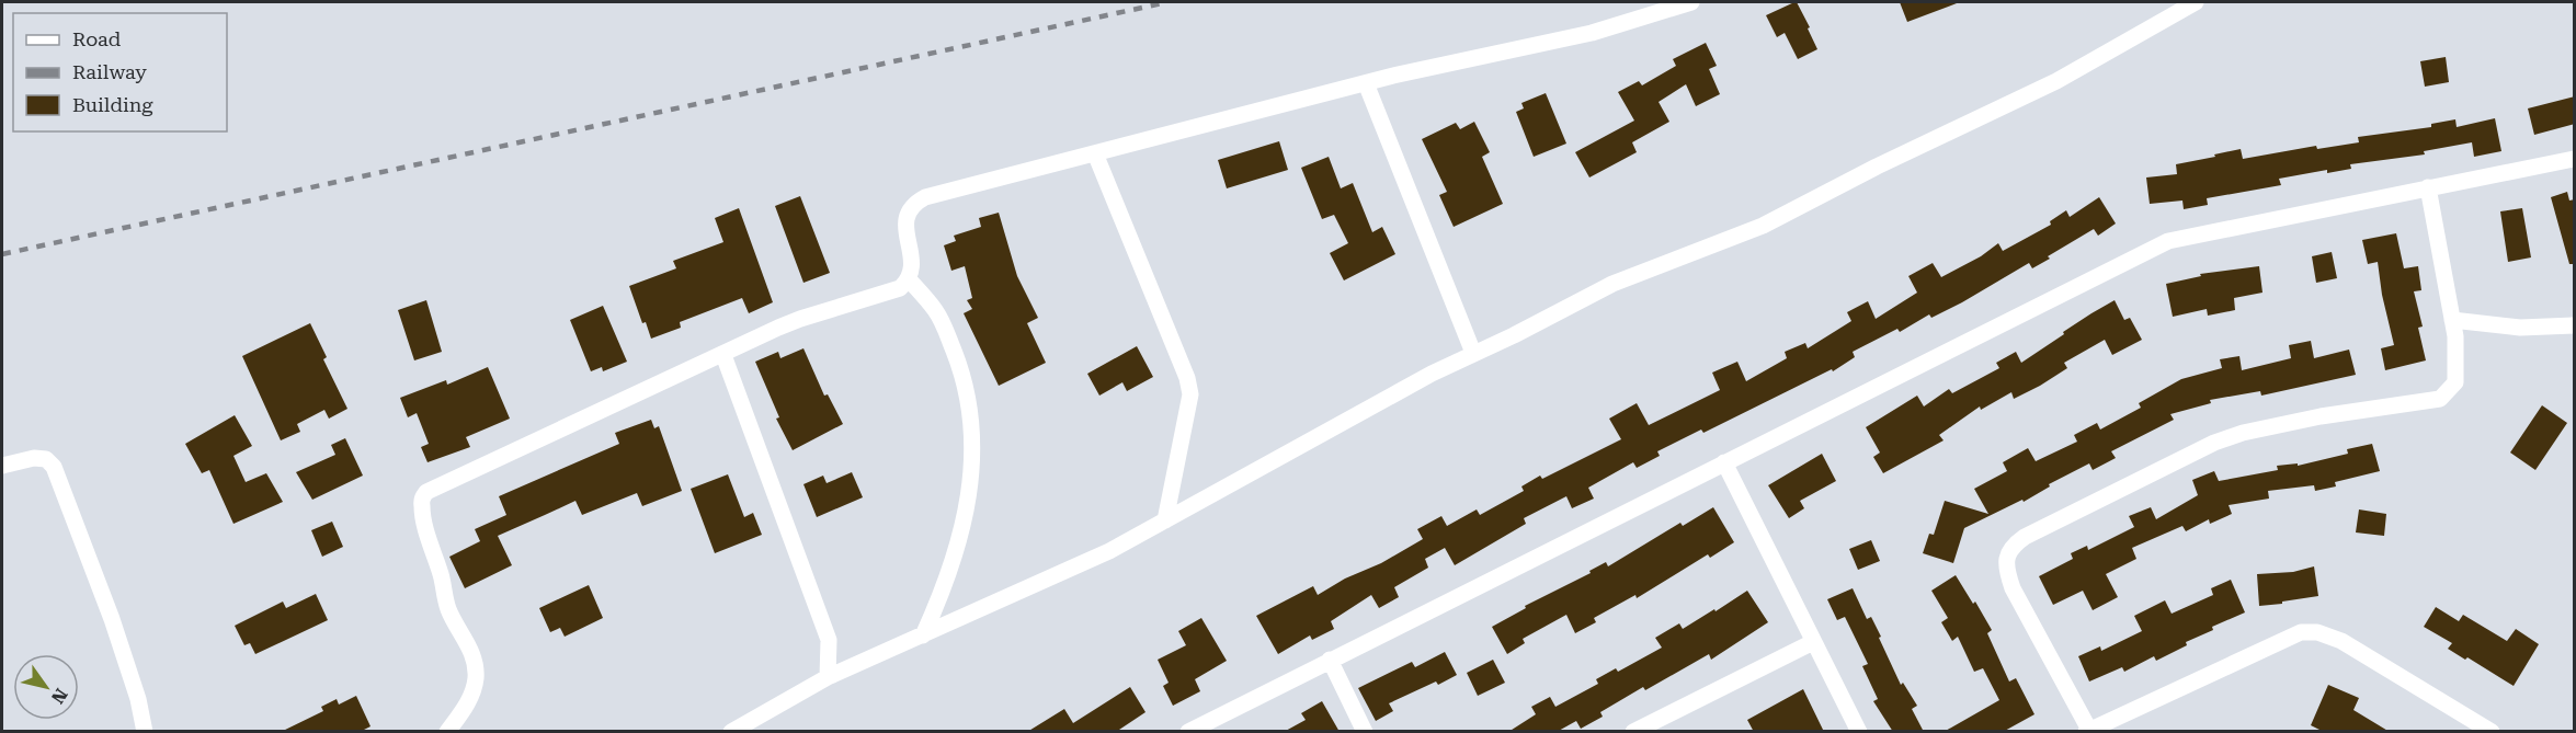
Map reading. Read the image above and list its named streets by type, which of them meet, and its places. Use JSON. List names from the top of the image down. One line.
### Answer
{"legend":["Road","Railway","Building"],"north":"bottom right"}
